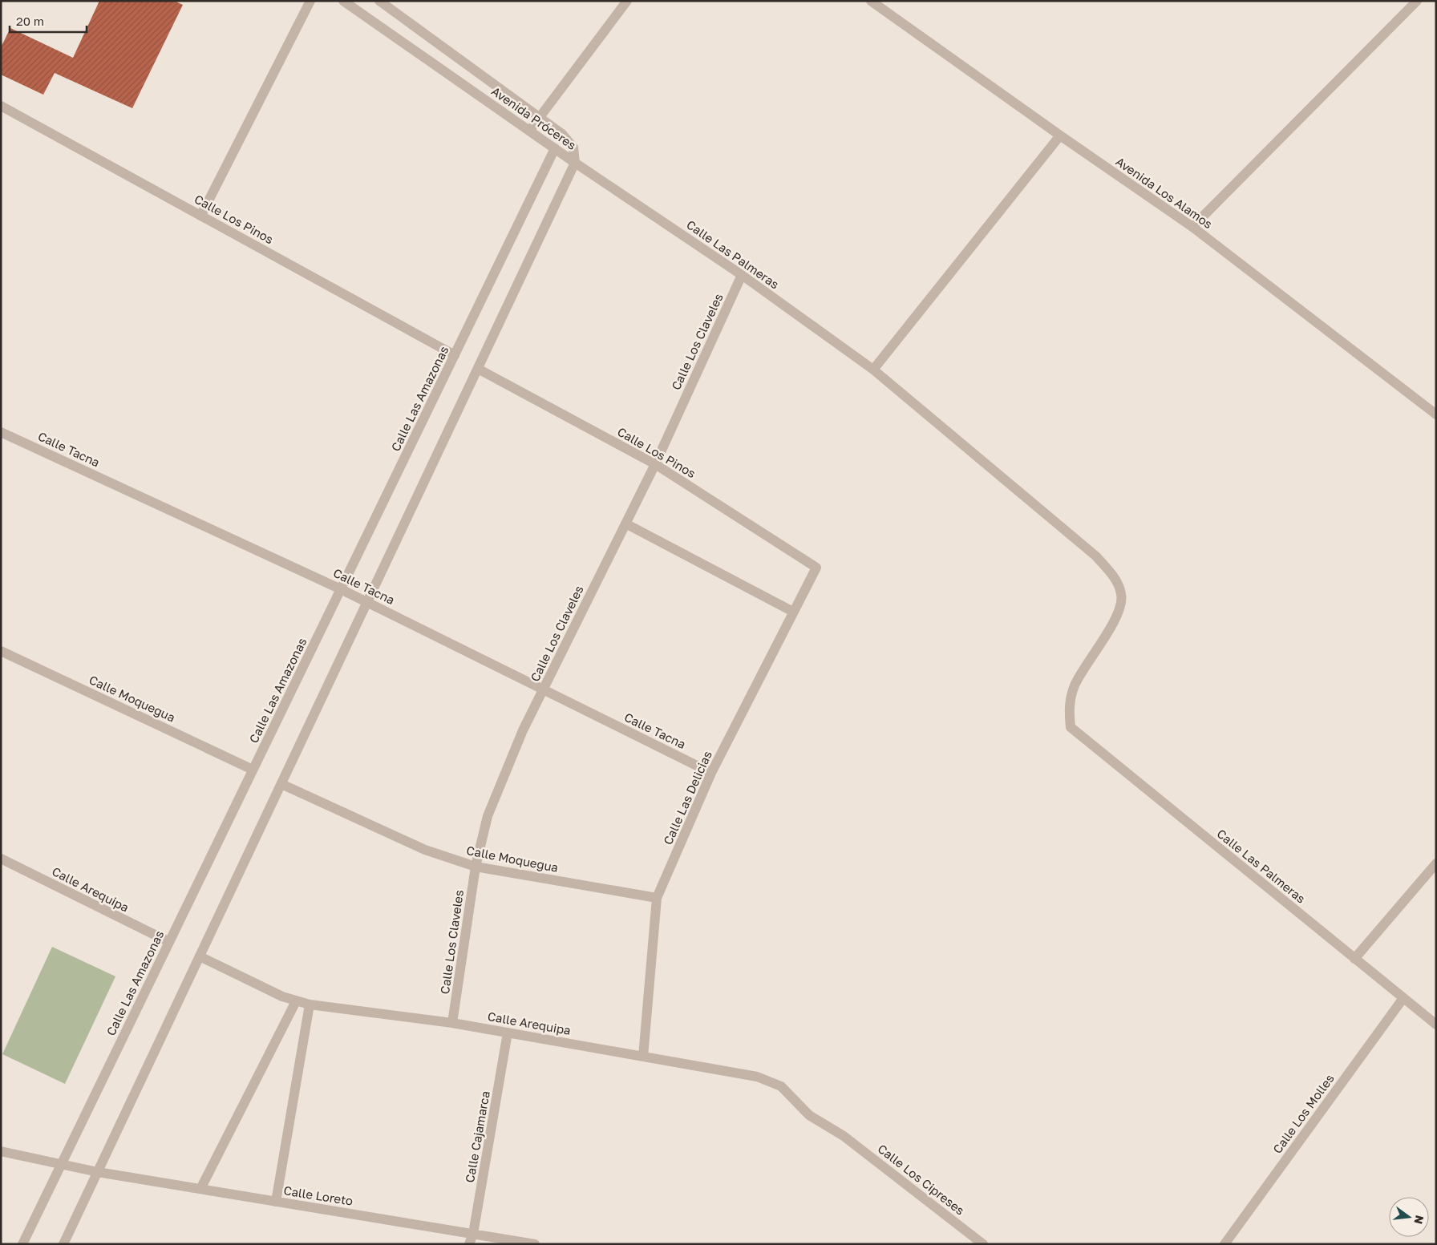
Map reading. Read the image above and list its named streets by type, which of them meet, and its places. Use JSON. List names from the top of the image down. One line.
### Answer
{"streets":{"street":["Avenida Próceres","Avenida Los Alamos","Calle Los Pinos","Calle Las Palmeras","Calle Los Claveles","Calle Las Amazonas","Calle Tacna","Calle Moquegua","Calle Las Delicias","Calle Arequipa","Calle Los Molles","Calle Cajamarca","Calle Los Cipreses","Calle Loreto"]},"crossings":[["Avenida Próceres","Calle Las Palmeras"],["Avenida Próceres","Calle Las Amazonas"],["Calle Los Pinos","Calle Los Claveles"],["Calle Los Pinos","Calle Las Amazonas"],["Calle Los Pinos","Calle Las Delicias"],["Calle Las Palmeras","Calle Los Claveles"],["Calle Las Palmeras","Calle Los Molles"],["Calle Los Claveles","Calle Tacna"],["Calle Los Claveles","Calle Moquegua"],["Calle Los Claveles","Calle Arequipa"],["Calle Las Amazonas","Calle Tacna"],["Calle Las Amazonas","Calle Moquegua"],["Calle Las Amazonas","Calle Arequipa"],["Calle Las Amazonas","Calle Loreto"],["Calle Tacna","Calle Las Delicias"],["Calle Moquegua","Calle Las Delicias"],["Calle Las Delicias","Calle Arequipa"],["Calle Arequipa","Calle Cajamarca"],["Calle Arequipa","Calle Los Cipreses"],["Calle Cajamarca","Calle Loreto"]],"scale_bar":"20 m","north":"right"}
